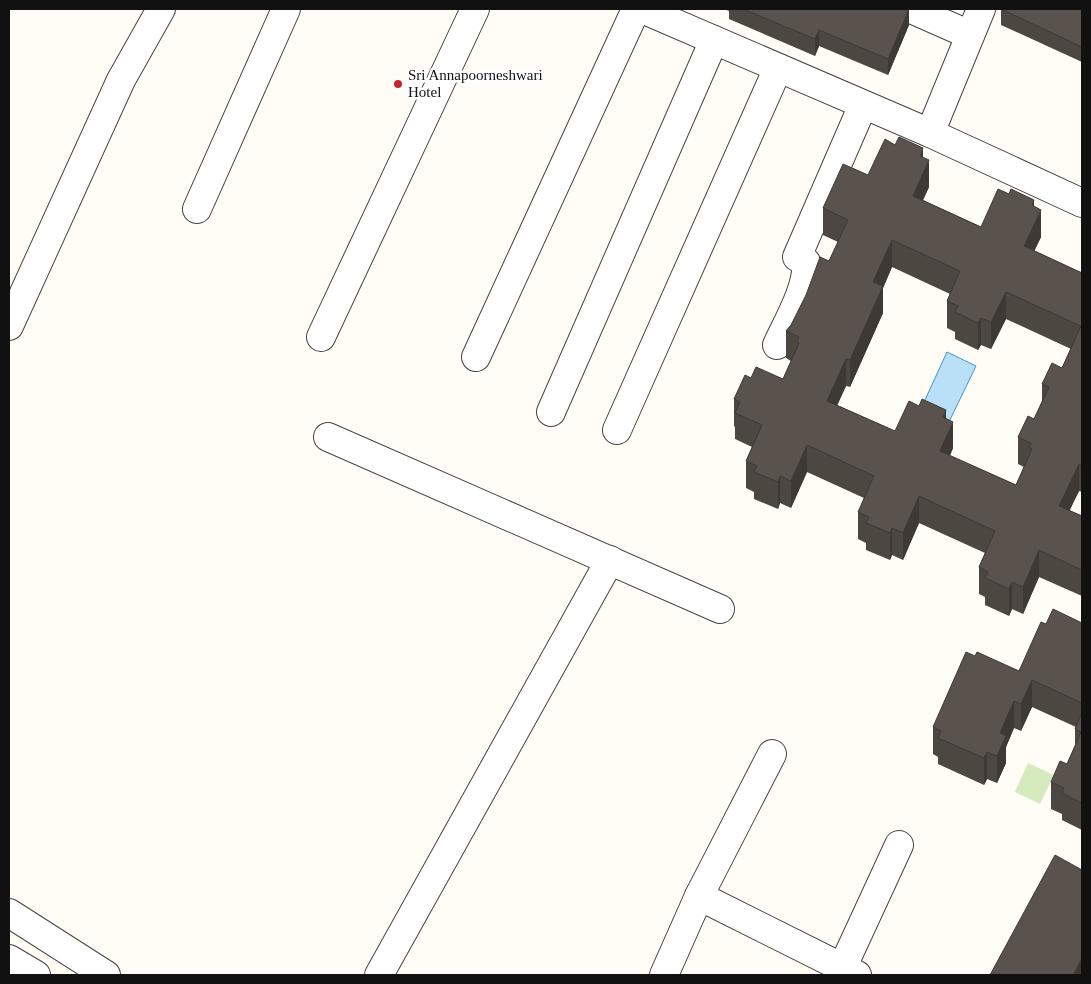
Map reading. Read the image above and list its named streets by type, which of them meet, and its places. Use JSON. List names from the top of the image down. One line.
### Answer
{"places":["Sri Annapoorneshwari Hotel"]}
